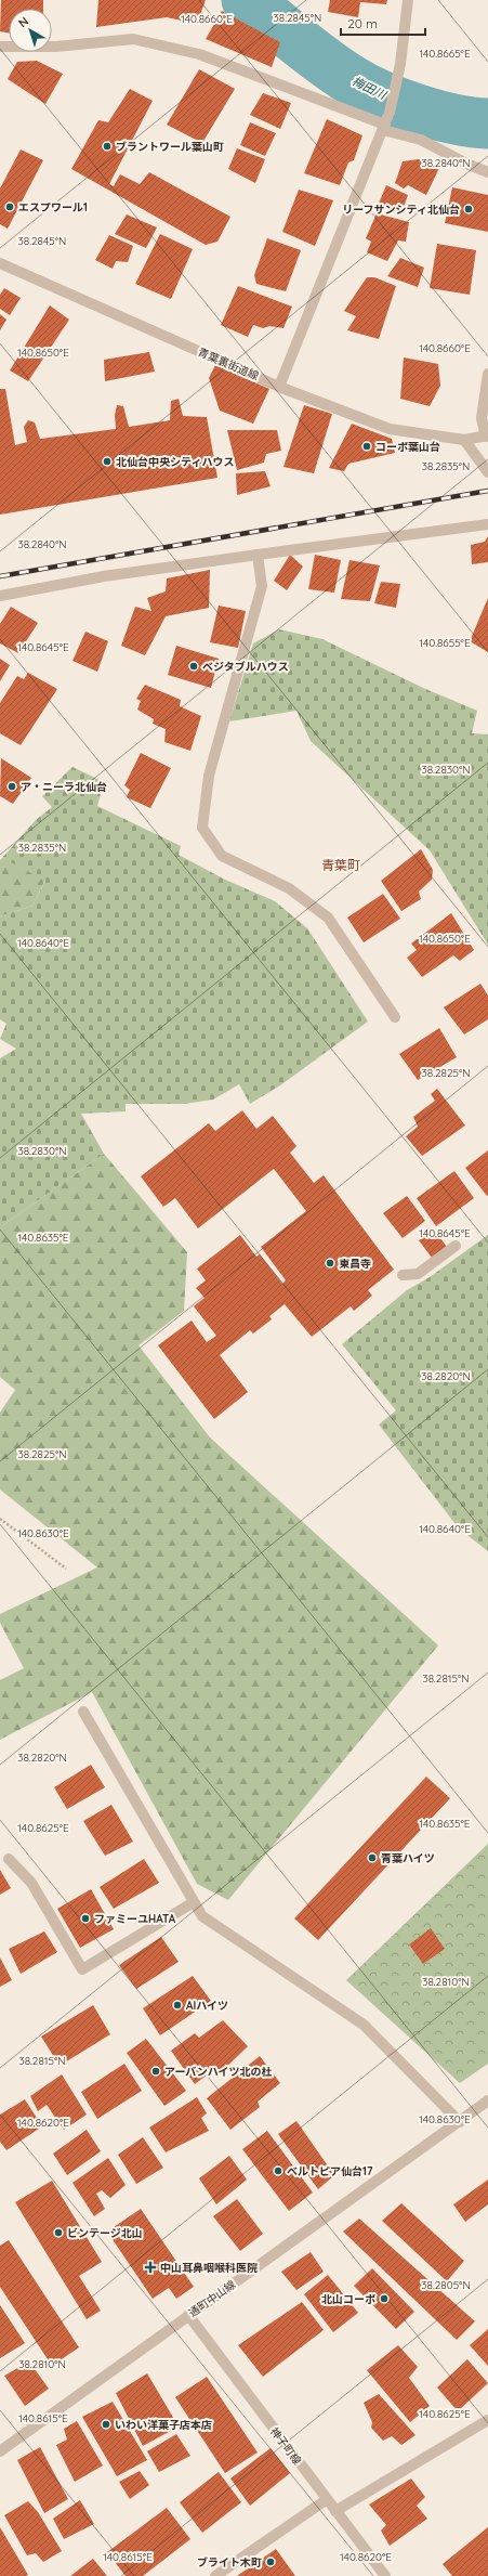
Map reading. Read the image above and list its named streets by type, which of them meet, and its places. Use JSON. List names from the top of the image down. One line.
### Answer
{"streets":{"street":["青葉裏街道線","通町中山線","神子町線"]},"crossings":[["通町中山線","神子町線"]],"districts":["青葉町"],"water":["梅田川"],"places":{"other":["ブラントワール葉山町","エスプワール1","リーフサンシティ北仙台","コーポ葉山台","北仙台中央シティハウス","ベジタブルハウス","ア・ニーラ北仙台","東昌寺","青葉ハイツ","ファミーユHATA","AIハイツ","アーバンハイツ北の杜","ベルトピア仙台17","ビンテージ北山","北山コーポ","いわい洋菓子店本店","ブライト木町"],"health":["中山耳鼻咽喉科医院"]},"scale_bar":"20 m","north":"top left","coordinates":["38.2845°N","140.8660°E","140.8665°E","38.2840°N","140.8650°E","38.2835°N","140.8655°E","140.8645°E","38.2830°N","140.8640°E","38.2825°N","140.8635°E","38.2820°N","140.8630°E","38.2815°N","140.8625°E","38.2810°N","140.8620°E","38.2805°N","140.8615°E"]}
